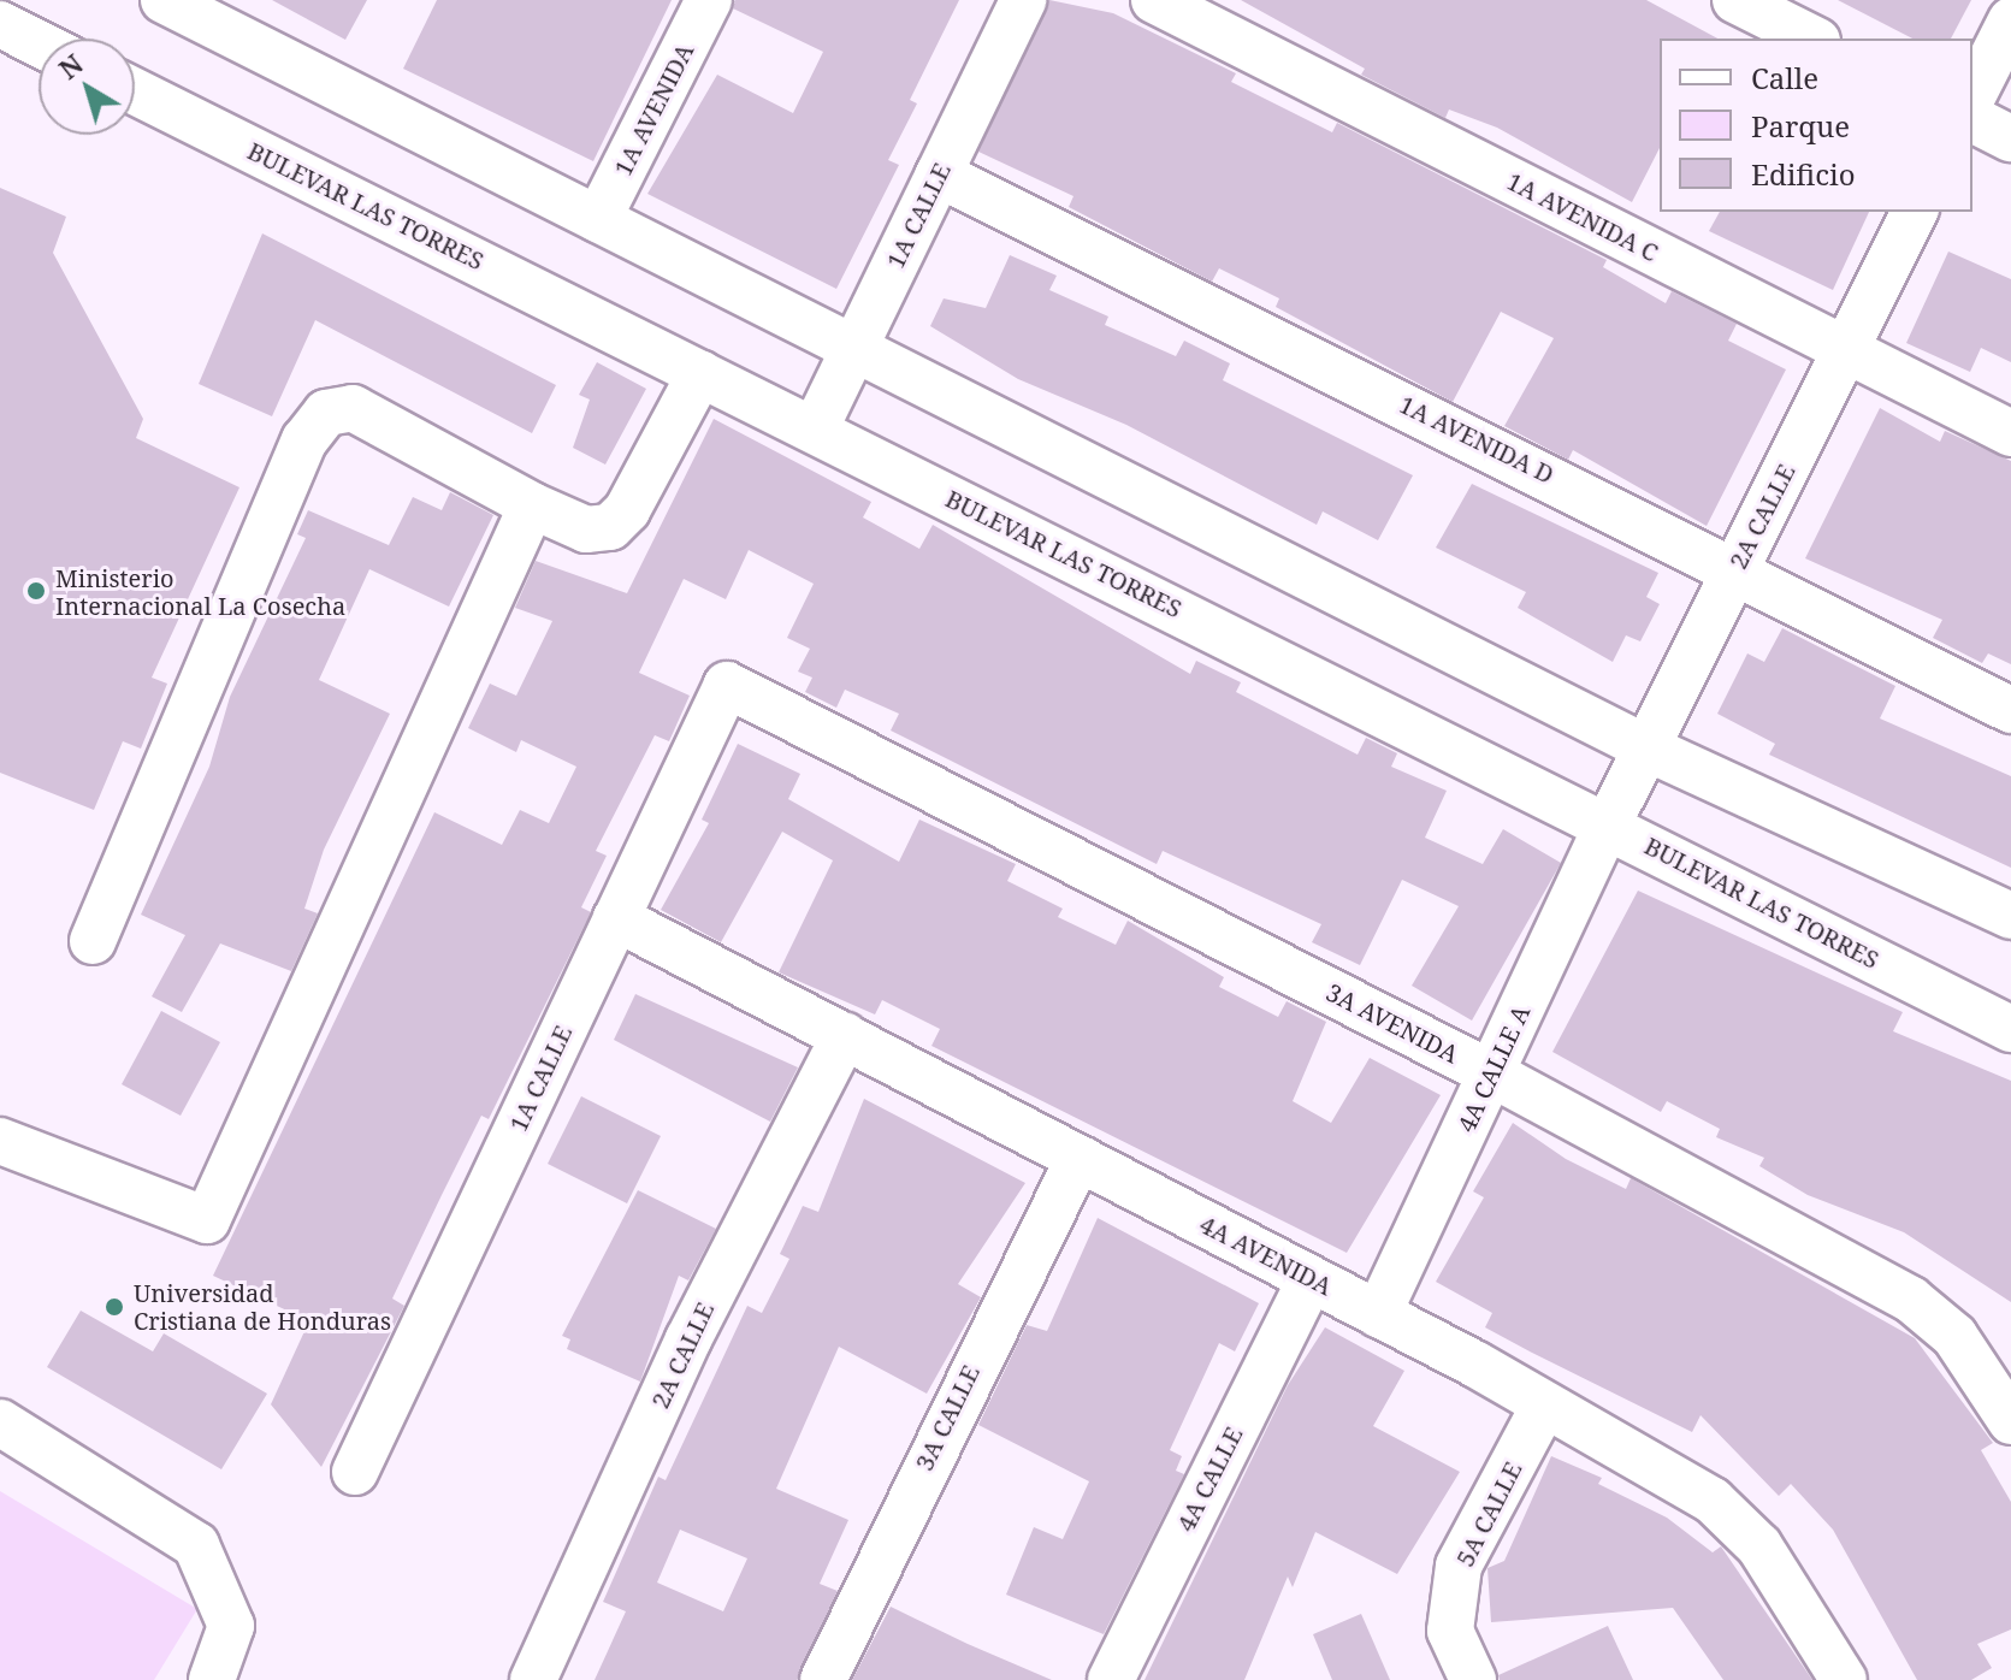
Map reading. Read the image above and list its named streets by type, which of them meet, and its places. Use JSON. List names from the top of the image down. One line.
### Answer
{"streets":{"street":["1A AVENIDA","BULEVAR LAS TORRES","1A CALLE","1A AVENIDA C","1A AVENIDA D","2A CALLE","3A AVENIDA","4A CALLE A","4A AVENIDA","3A CALLE","4A CALLE","5A CALLE"]},"crossings":[["BULEVAR LAS TORRES","1A CALLE"],["BULEVAR LAS TORRES","2A CALLE"],["BULEVAR LAS TORRES","4A CALLE A"],["1A CALLE","1A AVENIDA D"],["1A CALLE","3A AVENIDA"],["1A CALLE","4A AVENIDA"],["1A AVENIDA C","2A CALLE"],["1A AVENIDA D","2A CALLE"],["2A CALLE","4A CALLE A"],["2A CALLE","4A AVENIDA"],["3A AVENIDA","4A CALLE A"],["4A CALLE A","4A AVENIDA"],["4A AVENIDA","3A CALLE"],["4A AVENIDA","4A CALLE"],["4A AVENIDA","5A CALLE"]],"places":["Ministerio Internacional La Cosecha","Universidad Cristiana de Honduras"],"legend":["Calle","Parque","Edificio"],"north":"top left"}
